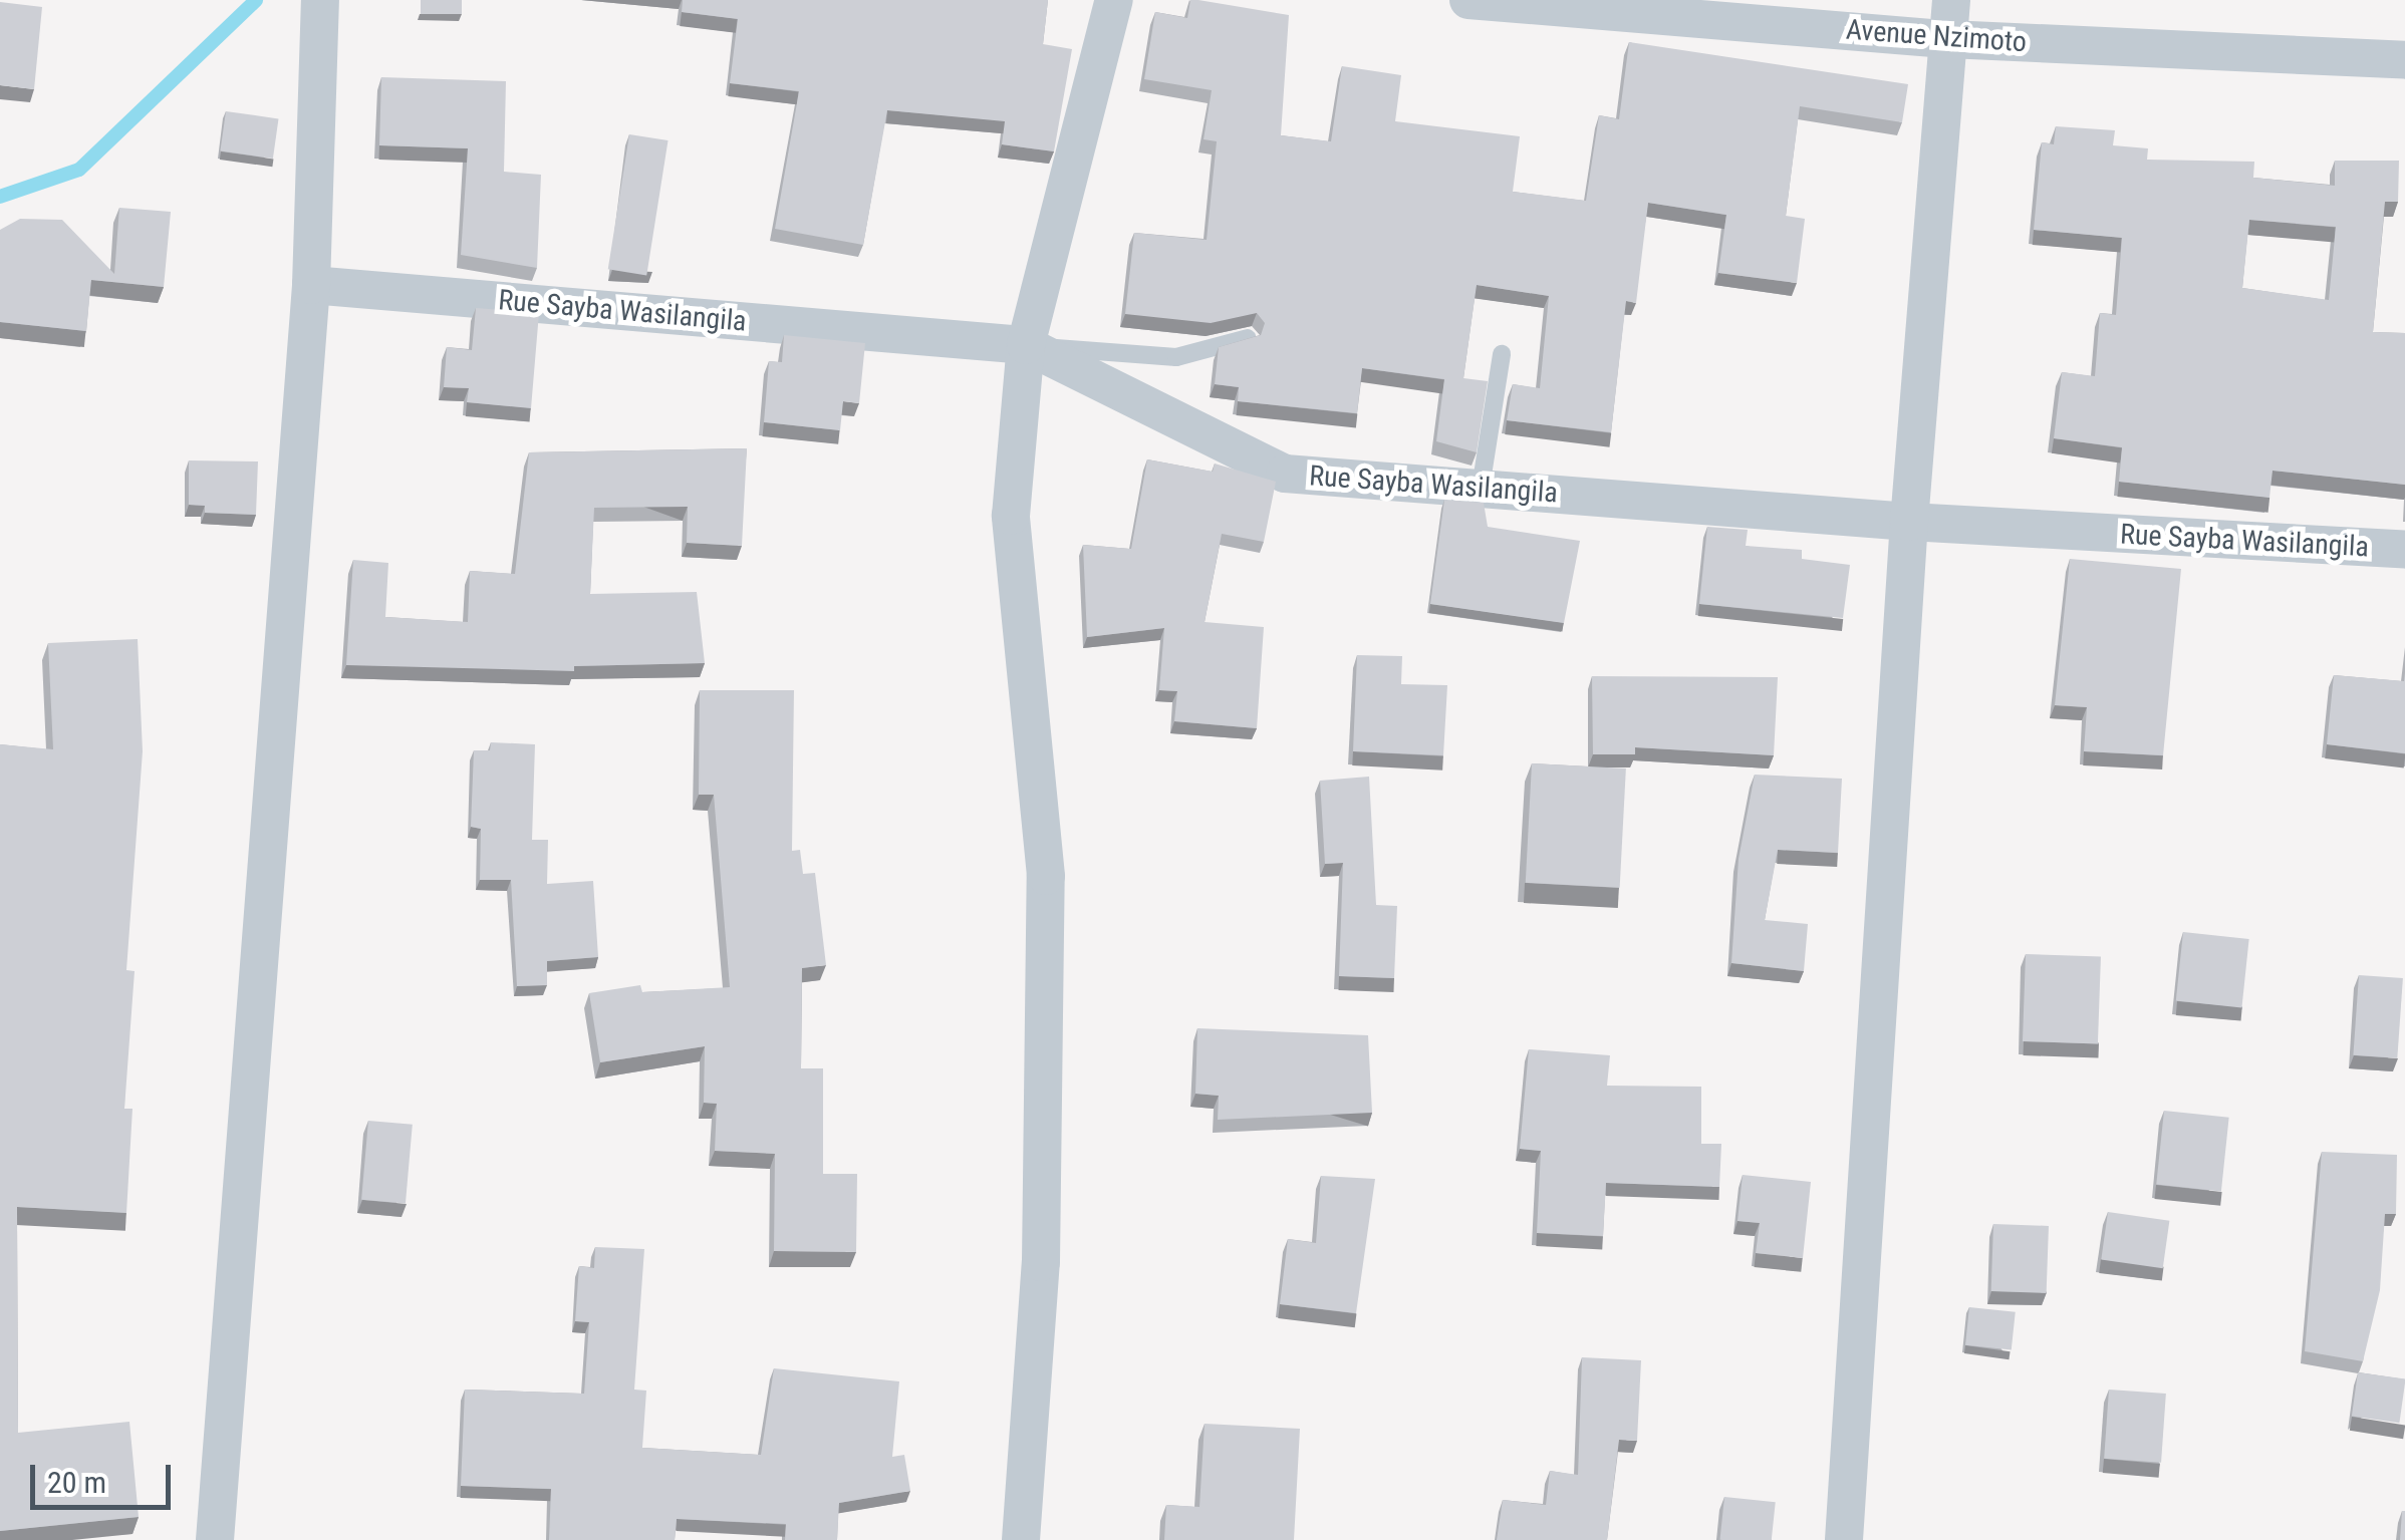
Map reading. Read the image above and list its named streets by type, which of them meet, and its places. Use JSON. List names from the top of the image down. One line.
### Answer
{"streets":{"street":["Avenue Nzimoto","Rue Sayba Wasilangila"]},"scale_bar":"20 m"}
